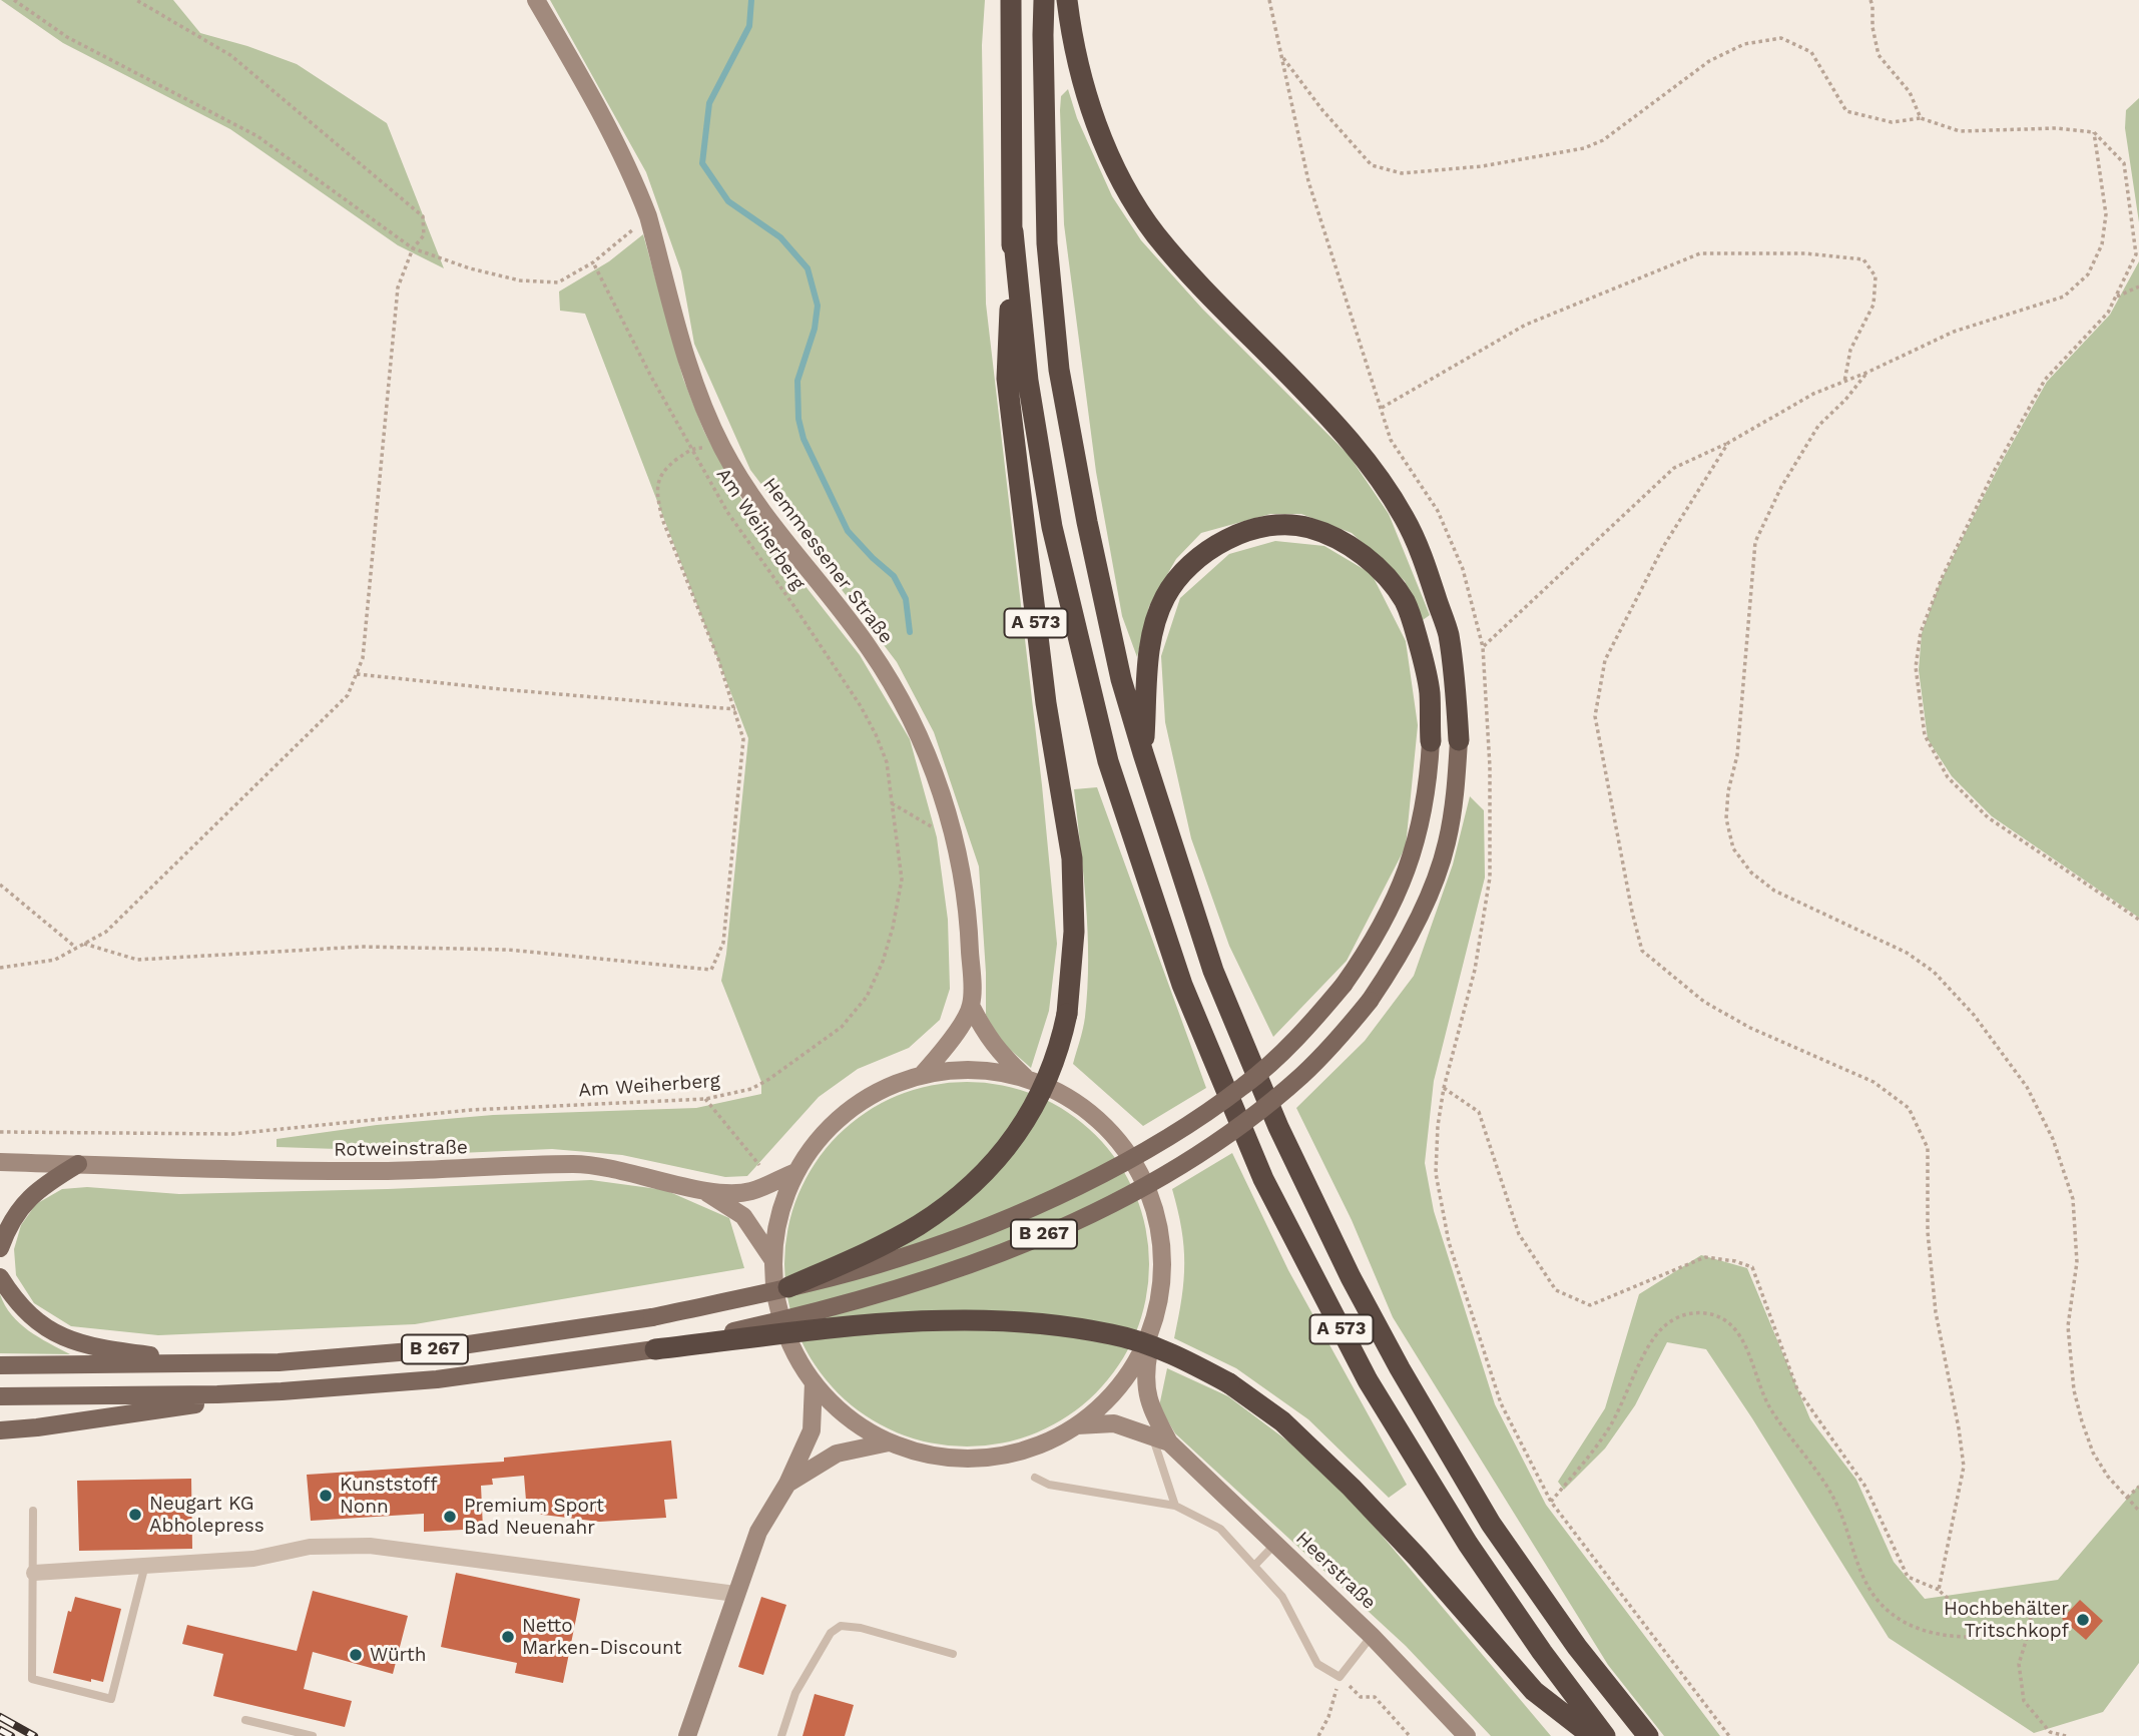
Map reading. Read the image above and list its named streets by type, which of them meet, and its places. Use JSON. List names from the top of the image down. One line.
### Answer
{"streets":{"highway":["A 573"],"main road":["Hemmessener Straße","Rotweinstraße","B 267","Heerstraße"],"path":["Am Weiherberg"]},"crossings":[["A 573","B 267"]],"places":["Kunststoff Nonn","Neugart KG Abholepress","Premium Sport Bad Neuenahr","Hochbehälter Tritschkopf","Netto Marken-Discount","Würth"]}
